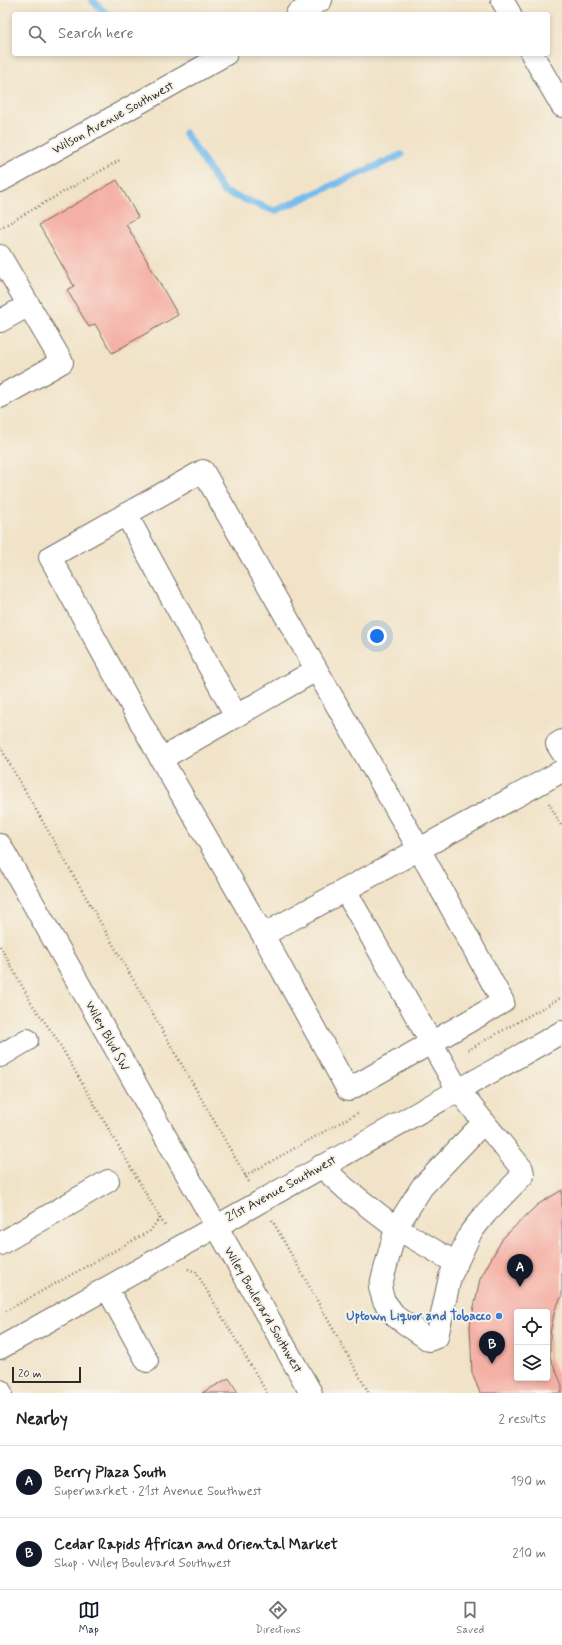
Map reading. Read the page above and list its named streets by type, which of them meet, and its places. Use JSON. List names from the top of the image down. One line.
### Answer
{"streets":{"street":["Wilson Avenue Southwest","Wiley Blvd SW","21st Avenue Southwest","Wiley Boulevard Southwest"]},"crossings":[["Wiley Blvd SW","21st Avenue Southwest"],["Wiley Blvd SW","Wiley Boulevard Southwest"],["21st Avenue Southwest","Wiley Boulevard Southwest"]],"places":["Uptown Liquor and Tobacco"],"scale_bar":"20 m","page":{"search":"Search here","pins":["A","B"],"scale":"20 m","heading":["Nearby","2 results"],"list":[{"mark":"A","name":"Berry Plaza South","note":"Supermarket · 21st Avenue Southwest","value":"190 m"},{"mark":"B","name":"Cedar Rapids African and Oriental Market","note":"Shop · Wiley Boulevard Southwest","value":"210 m"}],"nav":["Map","Directions","Saved"]}}
